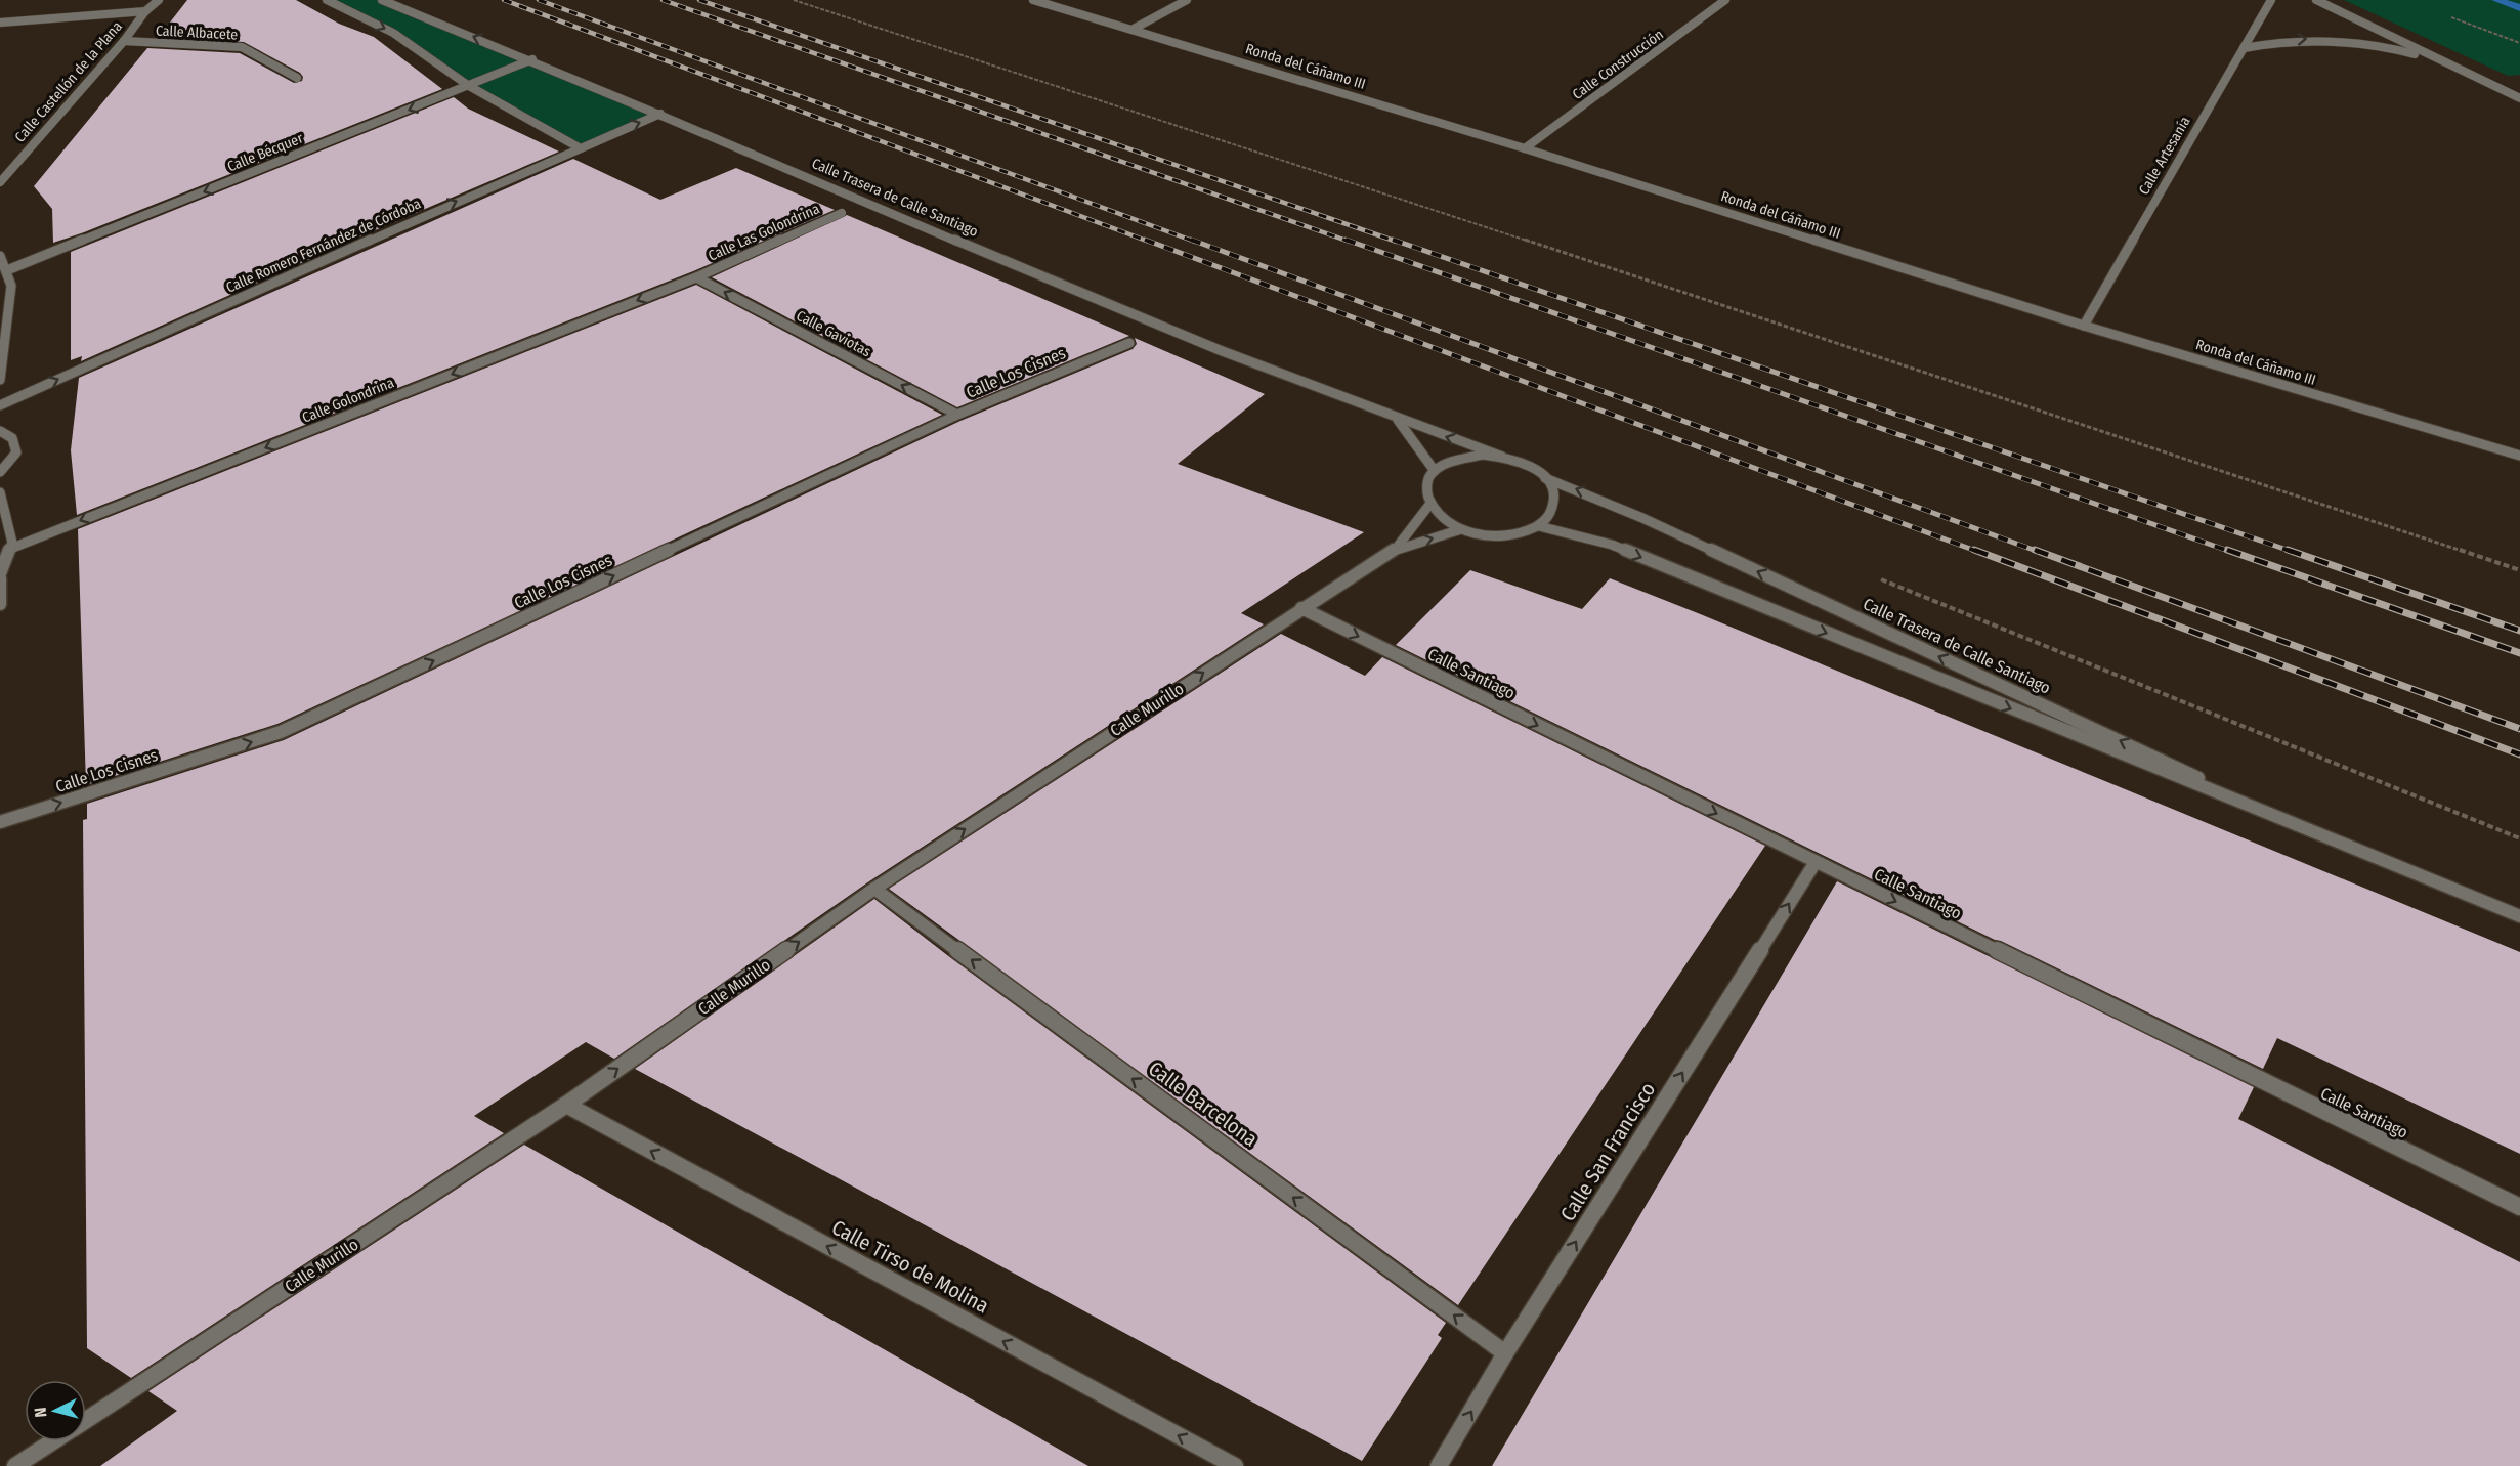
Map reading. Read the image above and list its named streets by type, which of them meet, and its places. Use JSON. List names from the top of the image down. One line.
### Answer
{"streets":{"street":["Calle Albacete","Calle Construcción","Ronda del Cáñamo III","Calle Castellón de la Plana","Calle Bécquer","Calle Artesanía","Calle Trasera de Calle Santiago","Calle Las Golondrina","Calle Romero Fernández de Córdoba","Calle Gaviotas","Calle Los Cisnes","Calle Golondrina","Calle Santiago","Calle Murillo","Calle Barcelona","Calle San Francisco","Calle Tirso de Molina"]},"crossings":[["Calle Albacete","Calle Castellón de la Plana"],["Calle Construcción","Ronda del Cáñamo III"],["Ronda del Cáñamo III","Calle Artesanía"],["Calle Bécquer","Calle Trasera de Calle Santiago"],["Calle Trasera de Calle Santiago","Calle Romero Fernández de Córdoba"],["Calle Trasera de Calle Santiago","Calle Murillo"],["Calle Las Golondrina","Calle Gaviotas"],["Calle Las Golondrina","Calle Golondrina"],["Calle Gaviotas","Calle Los Cisnes"],["Calle Gaviotas","Calle Golondrina"],["Calle Santiago","Calle Murillo"],["Calle Santiago","Calle San Francisco"],["Calle Murillo","Calle Barcelona"],["Calle Murillo","Calle Tirso de Molina"],["Calle Barcelona","Calle San Francisco"]],"one_way":["Calle Bécquer","Calle Romero Fernández de Córdoba","Calle Gaviotas","Calle Los Cisnes","Calle Golondrina","Calle Santiago","Calle Murillo","Calle Barcelona","Calle San Francisco","Calle Tirso de Molina"],"north":"left"}
